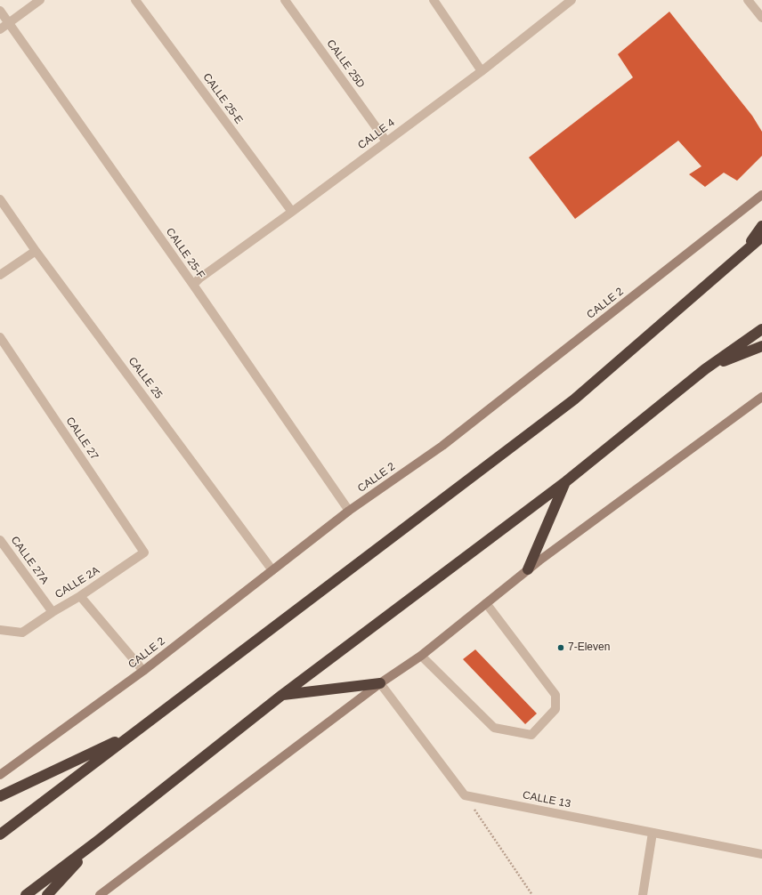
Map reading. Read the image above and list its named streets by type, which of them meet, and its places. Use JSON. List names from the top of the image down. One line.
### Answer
{"streets":{"main road":["CALLE 2"],"street":["CALLE 25D","CALLE 25-E","CALLE 4","CALLE 25-F","CALLE 25","CALLE 27","CALLE 27A","CALLE 2A","CALLE 13"]},"crossings":[["CALLE 25D","CALLE 4"],["CALLE 25-E","CALLE 4"],["CALLE 4","CALLE 25-F"],["CALLE 25-F","CALLE 2"],["CALLE 2","CALLE 25"],["CALLE 27","CALLE 2A"],["CALLE 27A","CALLE 2A"]],"places":["7-Eleven"]}
